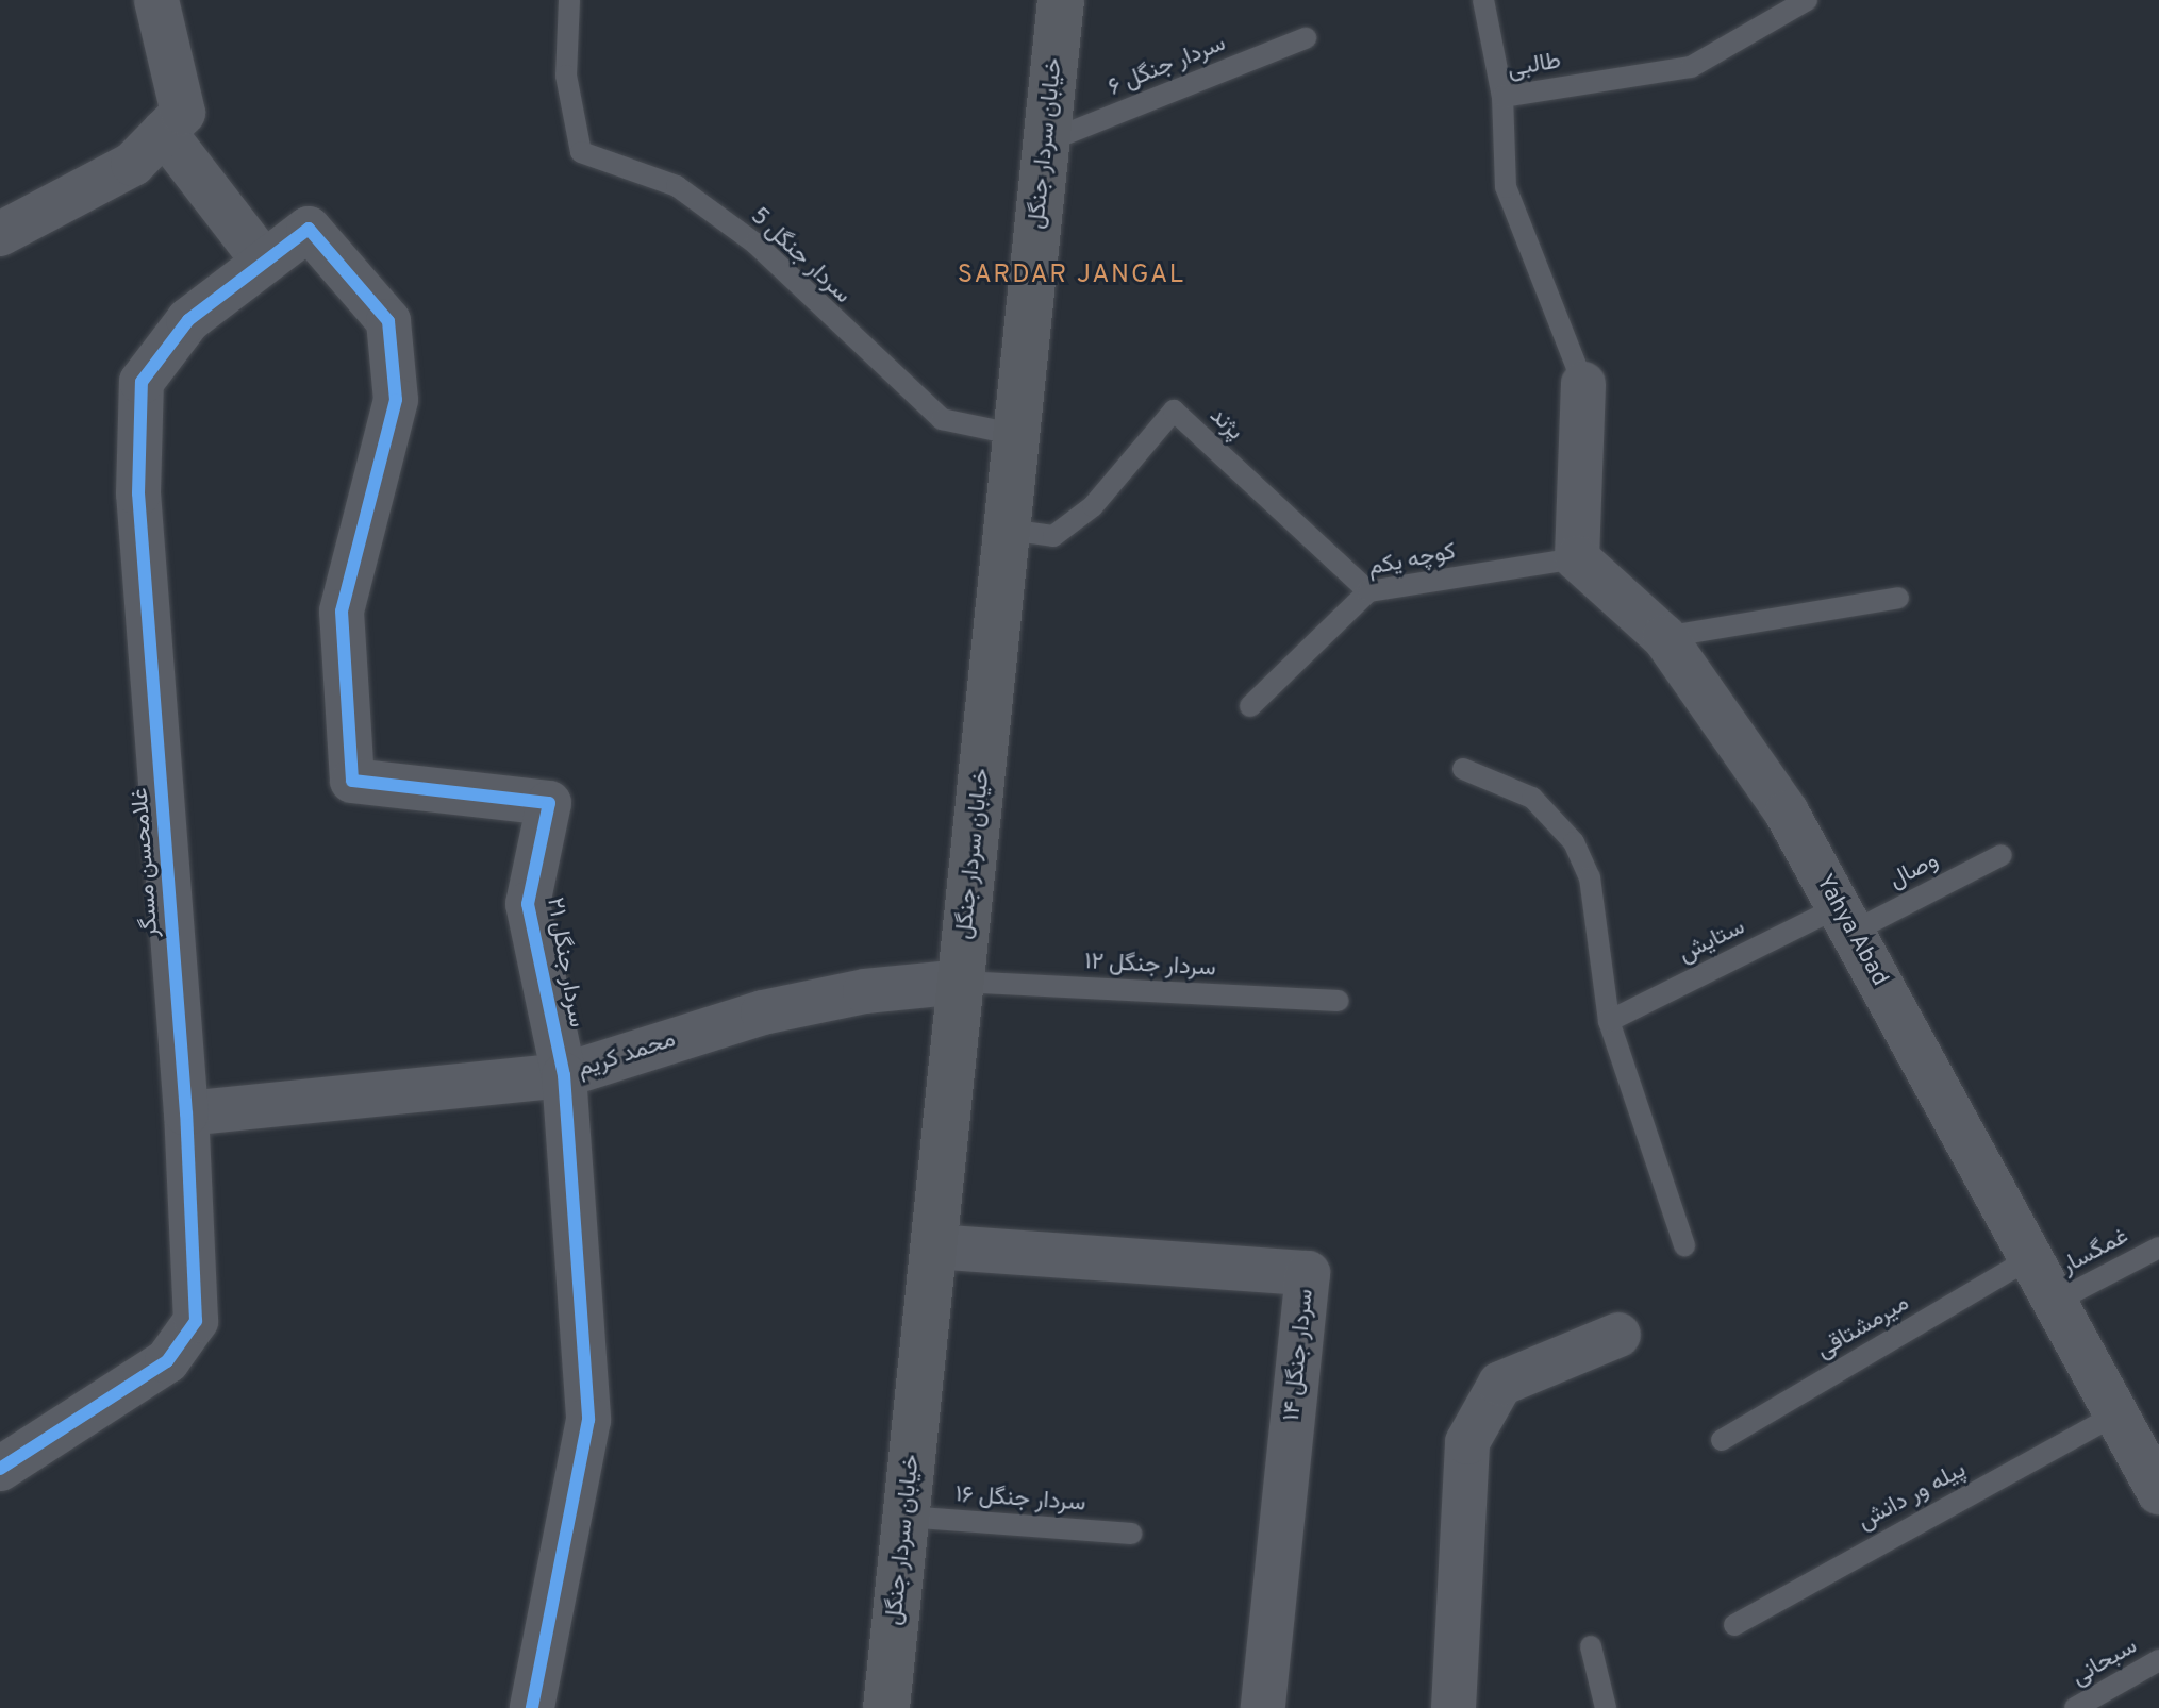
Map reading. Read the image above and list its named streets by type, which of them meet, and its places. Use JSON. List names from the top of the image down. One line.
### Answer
{"streets":{"main road":["خیابان سردار جنگل"],"street":["غلامحسن مسگر","Yahya Abad","سردار جنگل ۲۱","محمد کریم","سردار جنگل ۱۴"],"lane":["سردار جنگل ۶","طالبی","سردار جنگل 5","پژند","کوچه یکم","وصال","ستایش","سردار جنگل ۱۲","غمگسار","میرمشتاقی","پیله ور دانش","سردار جنگل ۱۶","سبحانی"]},"crossings":[["سردار جنگل ۶","خیابان سردار جنگل"],["خیابان سردار جنگل","سردار جنگل 5"],["خیابان سردار جنگل","پژند"],["خیابان سردار جنگل","سردار جنگل ۱۲"],["خیابان سردار جنگل","محمد کریم"],["خیابان سردار جنگل","سردار جنگل ۱۴"],["خیابان سردار جنگل","سردار جنگل ۱۶"],["پژند","کوچه یکم"],["کوچه یکم","Yahya Abad"],["غلامحسن مسگر","سردار جنگل ۲۱"],["غلامحسن مسگر","محمد کریم"],["وصال","Yahya Abad"],["وصال","ستایش"],["Yahya Abad","ستایش"],["Yahya Abad","غمگسار"],["Yahya Abad","میرمشتاقی"],["Yahya Abad","پیله ور دانش"],["سردار جنگل ۲۱","محمد کریم"],["سردار جنگل ۱۲","محمد کریم"]],"districts":["SARDAR JANGAL"]}
